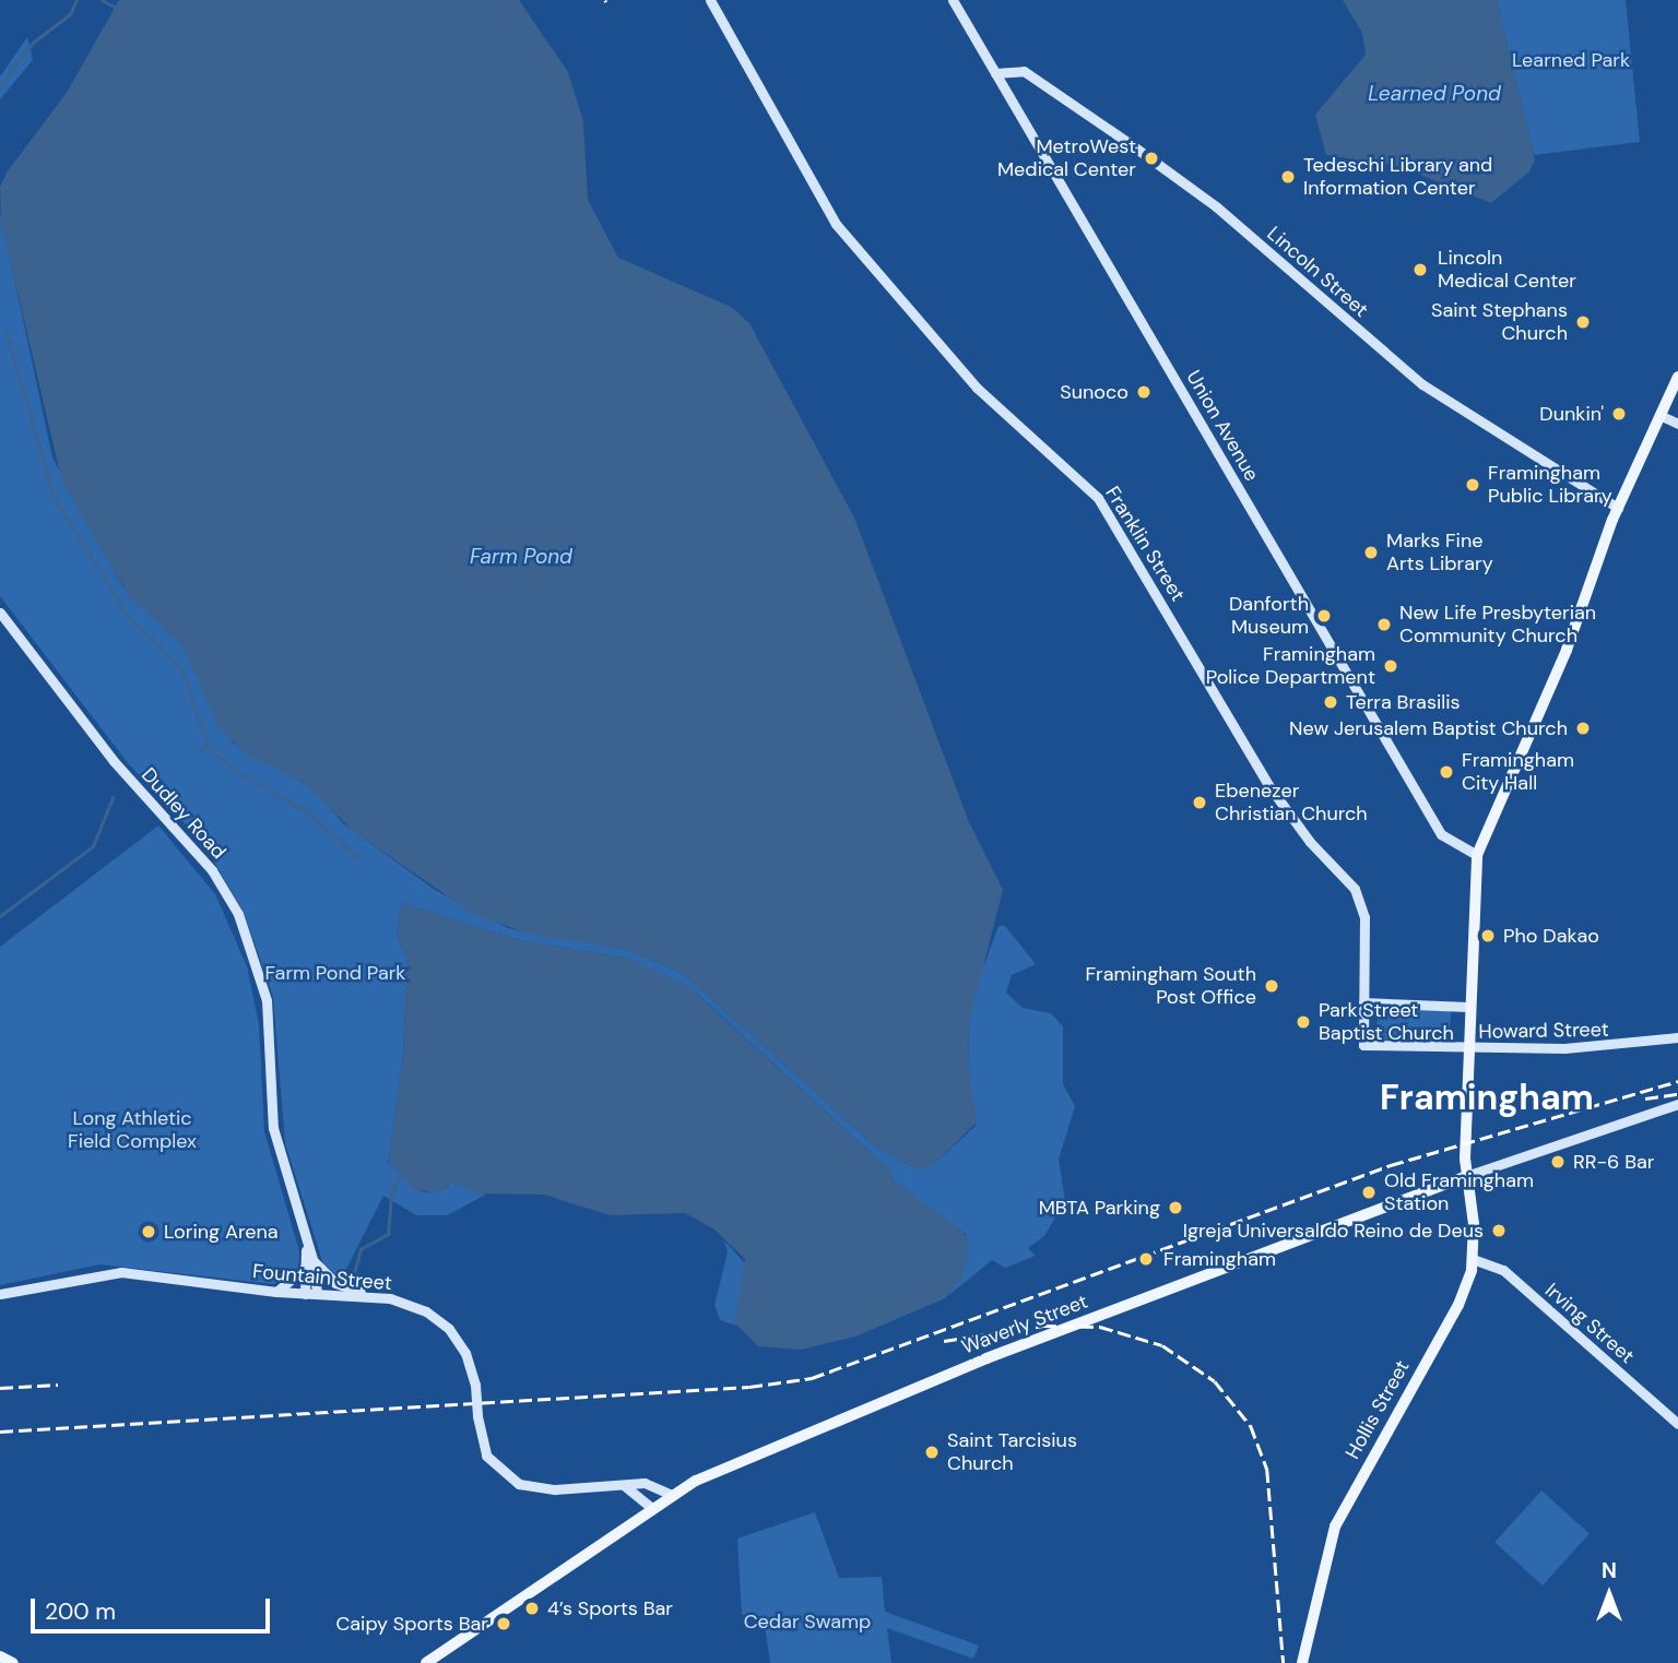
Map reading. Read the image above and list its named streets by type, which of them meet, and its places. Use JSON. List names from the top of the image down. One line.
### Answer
{"streets":{"main road":["Waverly Street","Hollis Street"],"street":["Lincoln Street","Union Avenue","Franklin Street","Dudley Road","Howard Street","Fountain Street","Irving Street"]},"crossings":[["Lincoln Street","Union Avenue"],["Union Avenue","Hollis Street"],["Franklin Street","Howard Street"],["Dudley Road","Fountain Street"],["Howard Street","Hollis Street"],["Fountain Street","Waverly Street"],["Irving Street","Hollis Street"],["Waverly Street","Hollis Street"]],"districts":["Framingham"],"water":["Learned Pond","Farm Pond"],"parks":["Learned Park","Farm Pond Park","Long Athletic Field Complex","Cedar Swamp"],"places":["MetroWest Medical Center","Tedeschi Library and Information Center","Lincoln Medical Center","Saint Stephans Church","Sunoco","Dunkin'","Framingham Public Library","Marks Fine Arts Library","Danforth Museum","New Life Presbyterian Community Church","Framingham Police Department","Terra Brasilis","New Jerusalem Baptist Church","Framingham City Hall","Ebenezer Christian Church","Pho Dakao","Framingham South Post Office","Park Street Baptist Church","RR-6 Bar","Old Framingham Station","MBTA Parking","Igreja Universal do Reino de Deus","Loring Arena","Framingham","Saint Tarcisius Church","4’s Sports Bar","Caipy Sports Bar"],"scale_bar":"200 m","north":"top"}
